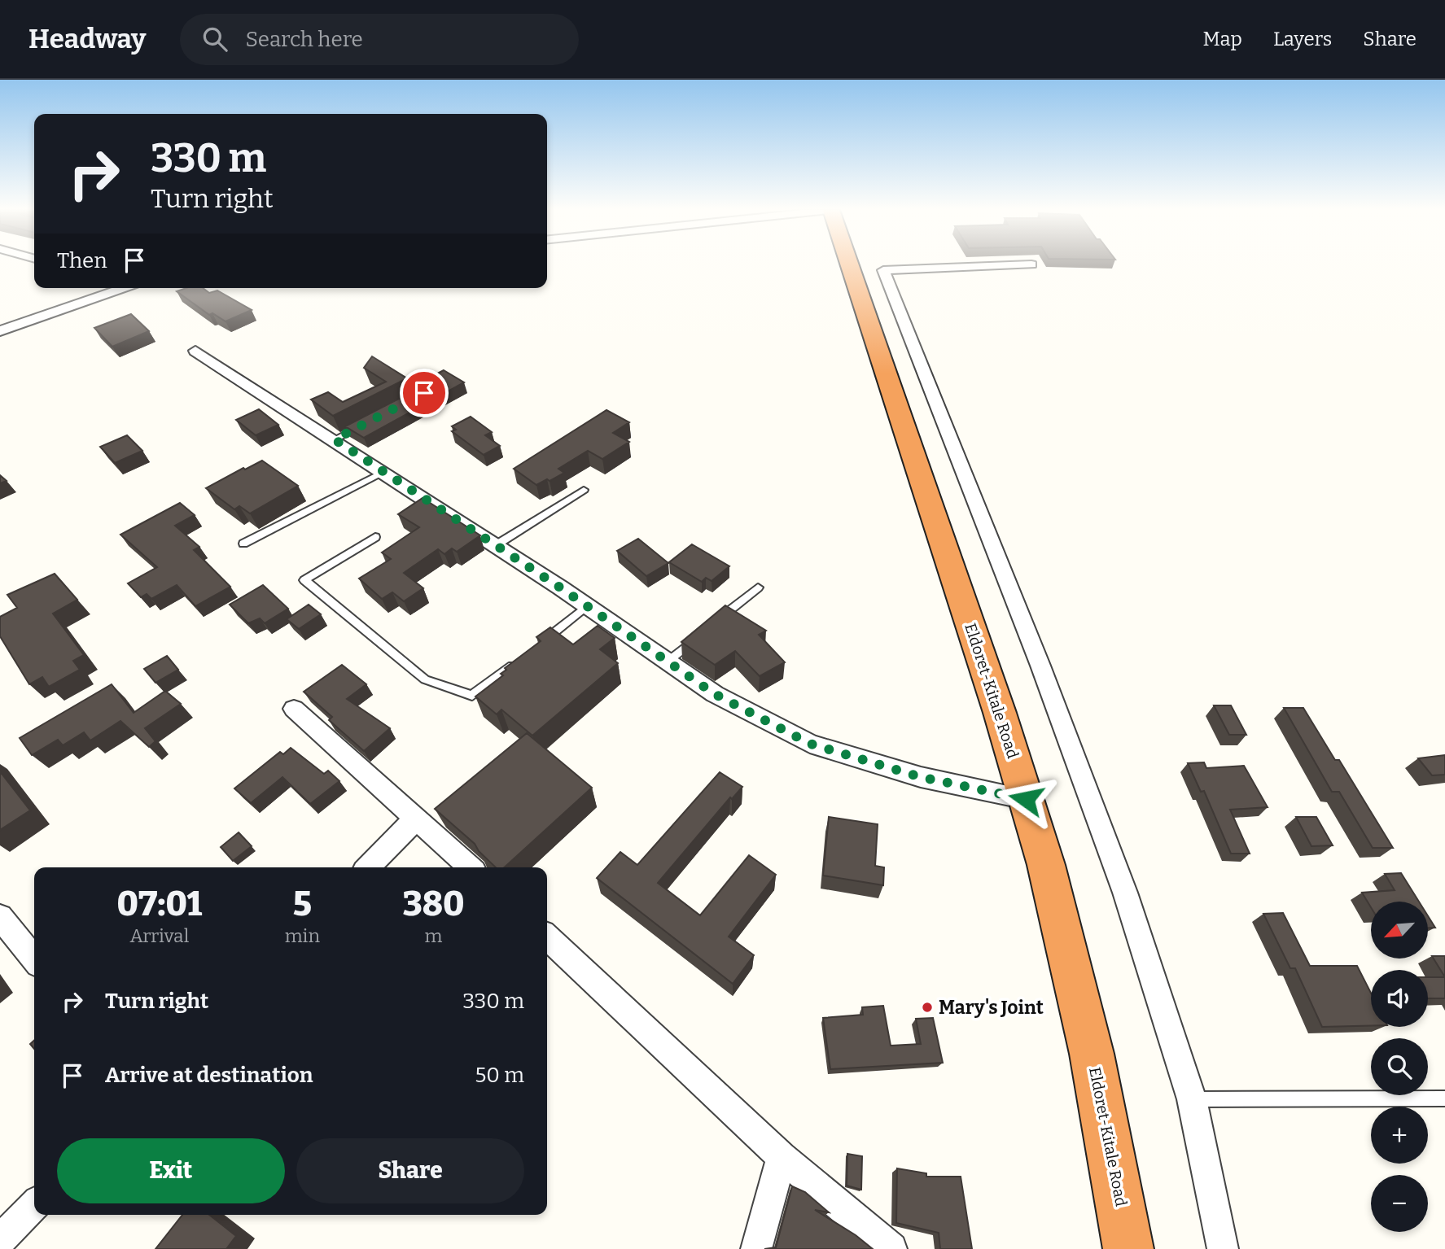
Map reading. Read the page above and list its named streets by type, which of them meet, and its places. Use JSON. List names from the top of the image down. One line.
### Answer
{"streets":{"highway":["Eldoret-Kitale Road"]},"places":["Mary's Joint"],"north":"bottom left","page":{"header":"Headway","search":"Search here","nav":["Map","Layers","Share"],"turn":["330 m","Turn right"],"then":"Then","eta":["07:01","Arrival","5","min","380","m"],"map_buttons":["+","−"],"list":[{"name":"Turn right","value":"330 m"},{"name":"Arrive at destination","value":"50 m"}],"buttons":["Exit","Share"]}}
